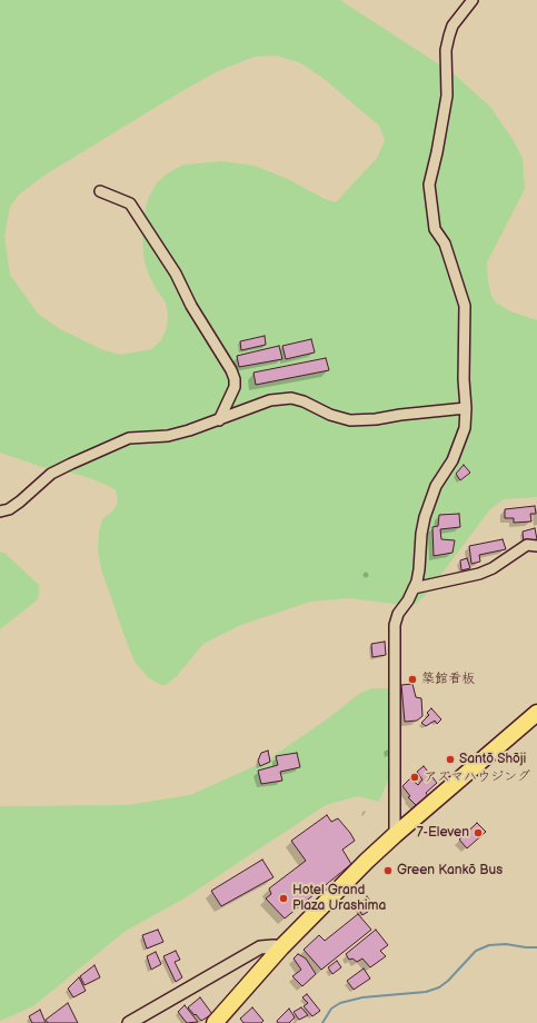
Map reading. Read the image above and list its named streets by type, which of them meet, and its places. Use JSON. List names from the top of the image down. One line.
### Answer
{"places":["築館看板","Santō Shōji","アズマハウジング","7-Eleven","Green Kankō Bus","Hotel Grand Plaza Urashima"]}
